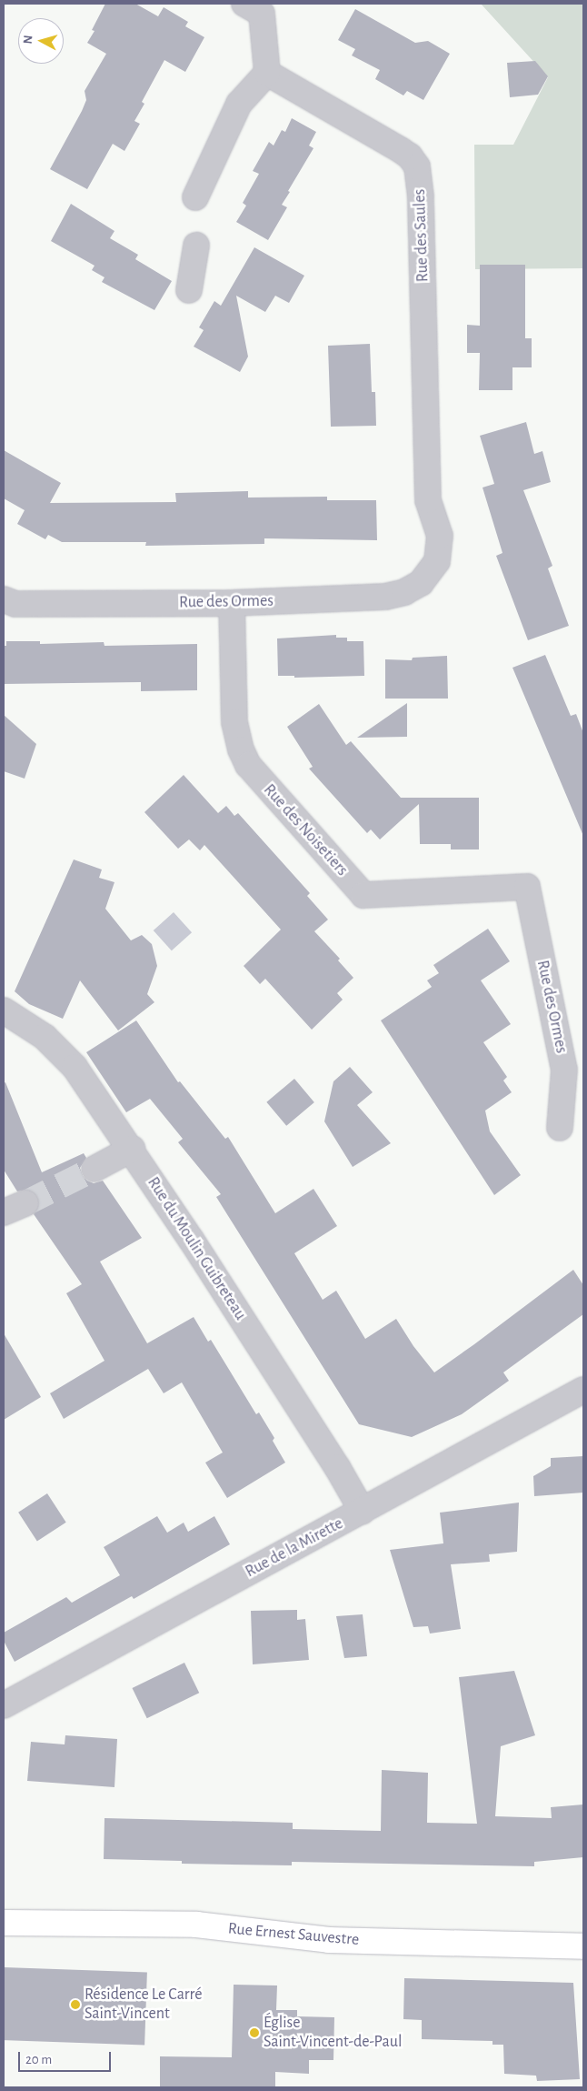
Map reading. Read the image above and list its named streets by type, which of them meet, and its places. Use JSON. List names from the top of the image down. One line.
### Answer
{"streets":{"main road":["Rue Ernest Sauvestre"],"street":["Rue des Saules","Rue des Ormes","Rue des Noisetiers","Rue du Moulin Guibreteau","Rue de la Mirette"]},"crossings":[["Rue des Saules","Rue des Ormes"],["Rue des Ormes","Rue des Noisetiers"],["Rue du Moulin Guibreteau","Rue de la Mirette"]],"places":["Résidence Le Carré Saint-Vincent","Église Saint-Vincent-de-Paul"],"scale_bar":"20 m","north":"left"}
